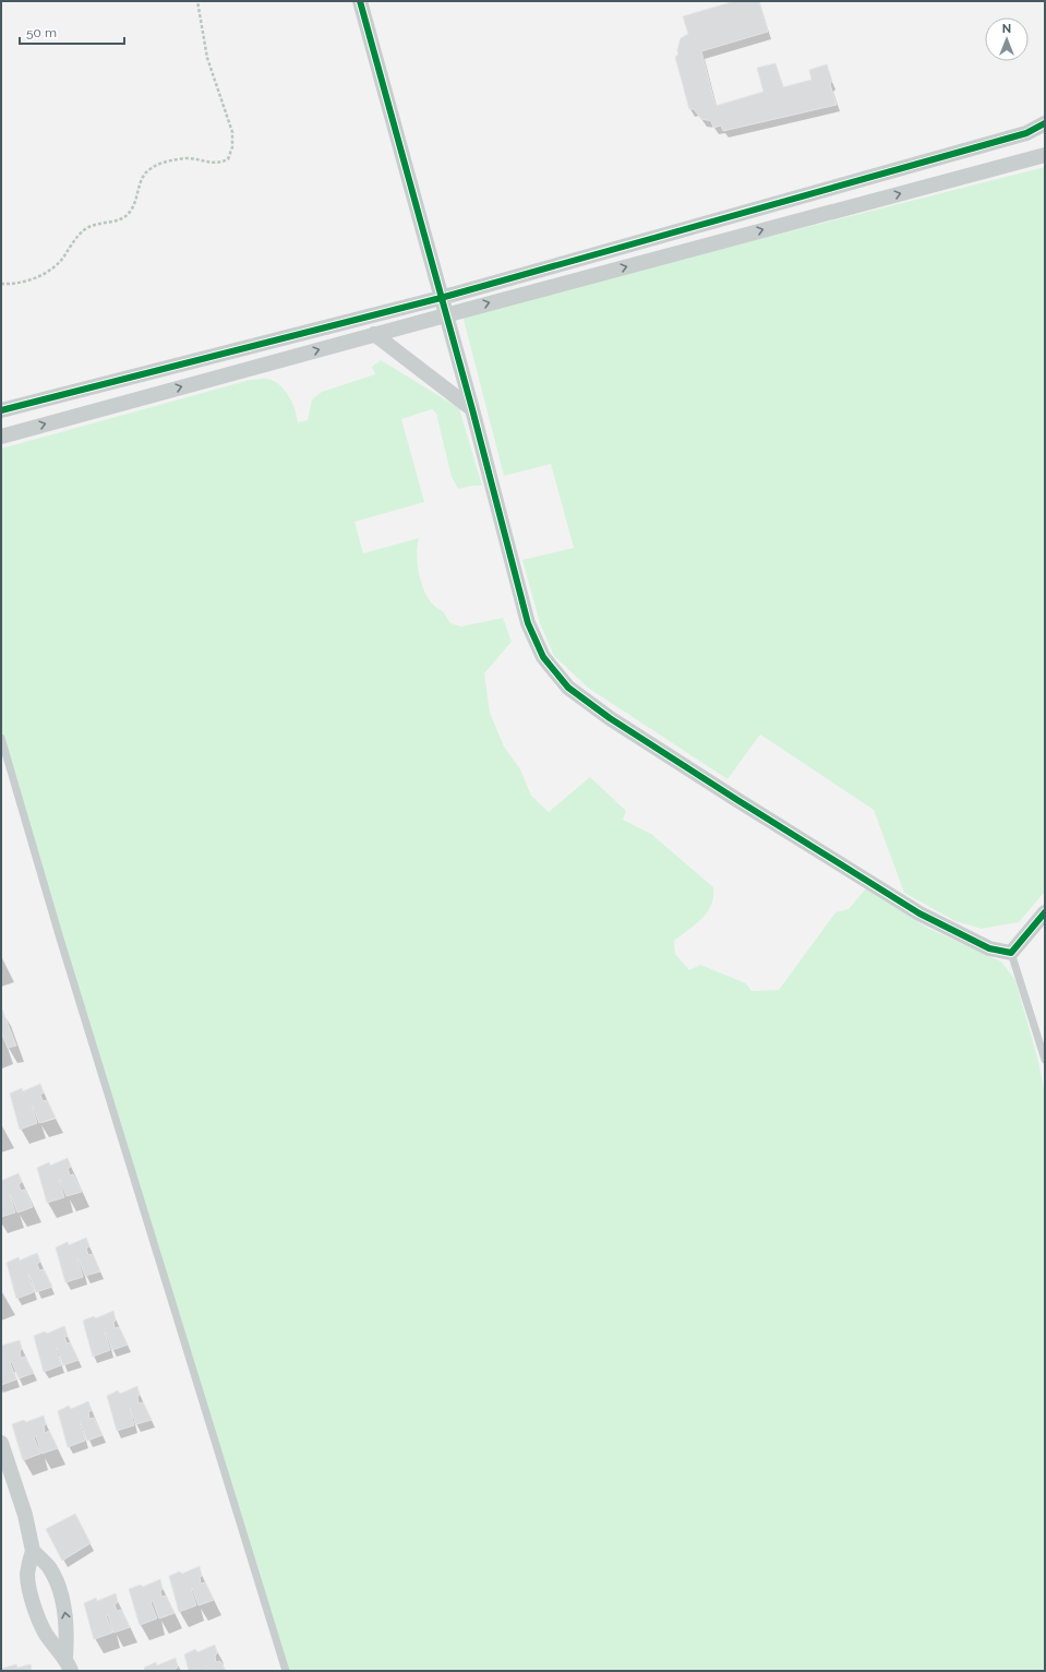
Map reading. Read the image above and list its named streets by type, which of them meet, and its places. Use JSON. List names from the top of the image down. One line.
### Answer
{"scale_bar":"50 m","north":"top"}
